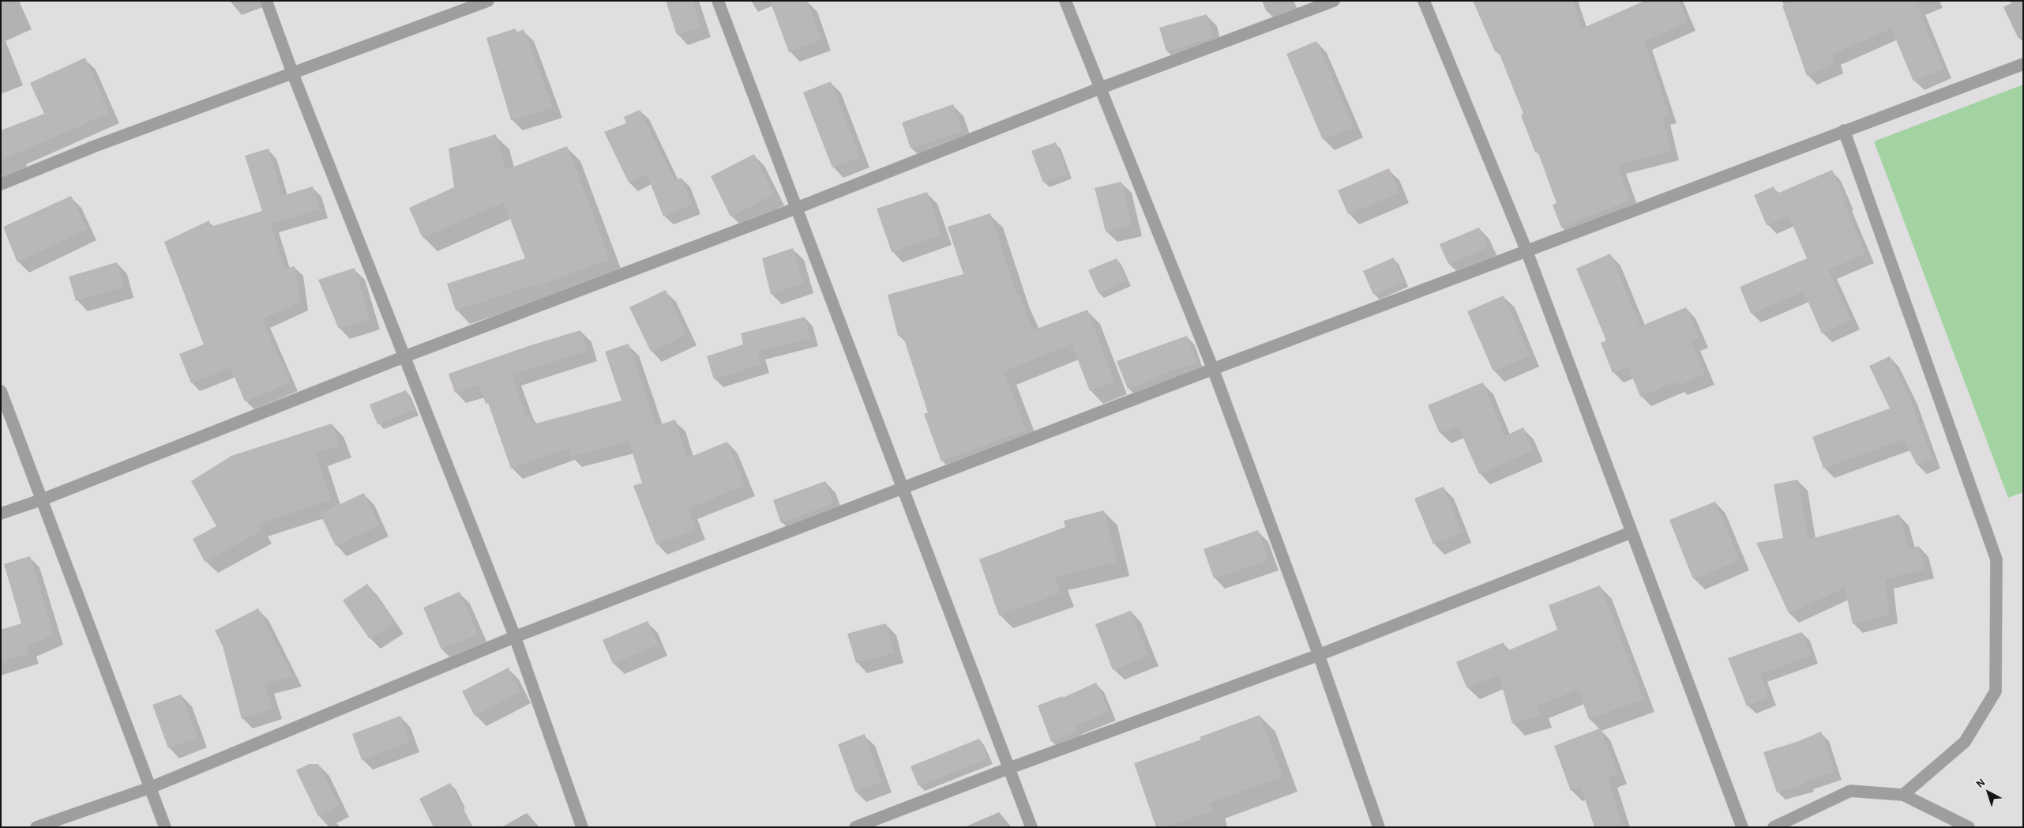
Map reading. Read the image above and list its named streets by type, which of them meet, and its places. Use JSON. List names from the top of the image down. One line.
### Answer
{"north":"top left"}
